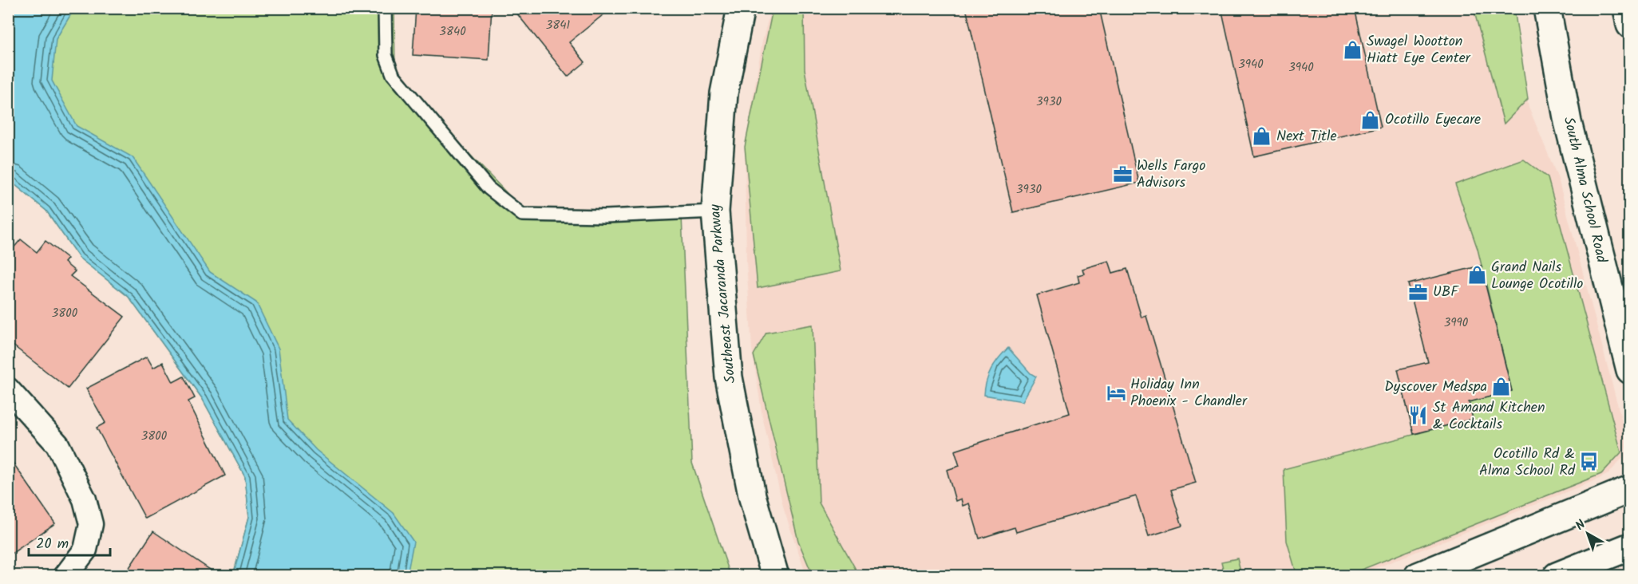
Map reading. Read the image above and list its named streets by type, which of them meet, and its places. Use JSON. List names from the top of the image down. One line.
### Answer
{"streets":{"main road":["South Alma School Road","Southeast Jacaranda Parkway"]},"places":{"shop":["Swagel Wootton Hiatt Eye Center","Ocotillo Eyecare","Next Title","Grand Nails Lounge Ocotillo","Dyscover Medspa"],"office":["Wells Fargo Advisors","UBF"],"hotel":["Holiday Inn Phoenix - Chandler"],"restaurant":["St Amand Kitchen & Cocktails"],"bus stop":["Ocotillo Rd & Alma School Rd"]},"house_numbers":["3841","3840","3940","3940","3930","3930","3800","3990","3800"],"scale_bar":"20 m","north":"top left"}
